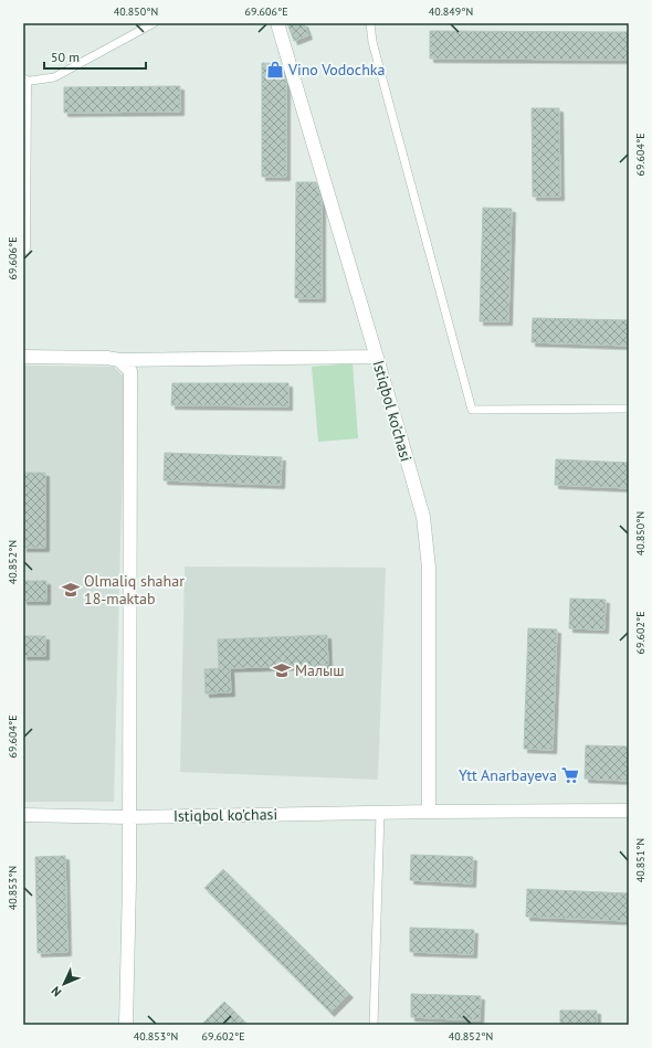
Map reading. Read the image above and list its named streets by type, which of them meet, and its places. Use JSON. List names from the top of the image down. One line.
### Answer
{"streets":{"street":["Istiqbol ko'chasi"]},"places":{"shop":["Vino Vodochka"],"school or university":["Olmaliq shahar 18-maktab","Малыш"],"supermarket":["Ytt Anarbayeva"]},"scale_bar":"50 m","north":"bottom left","coordinates":["40.850°N","69.606°E","40.849°N","69.604°E","40.852°N","69.602°E","40.851°N","40.853°N"]}
